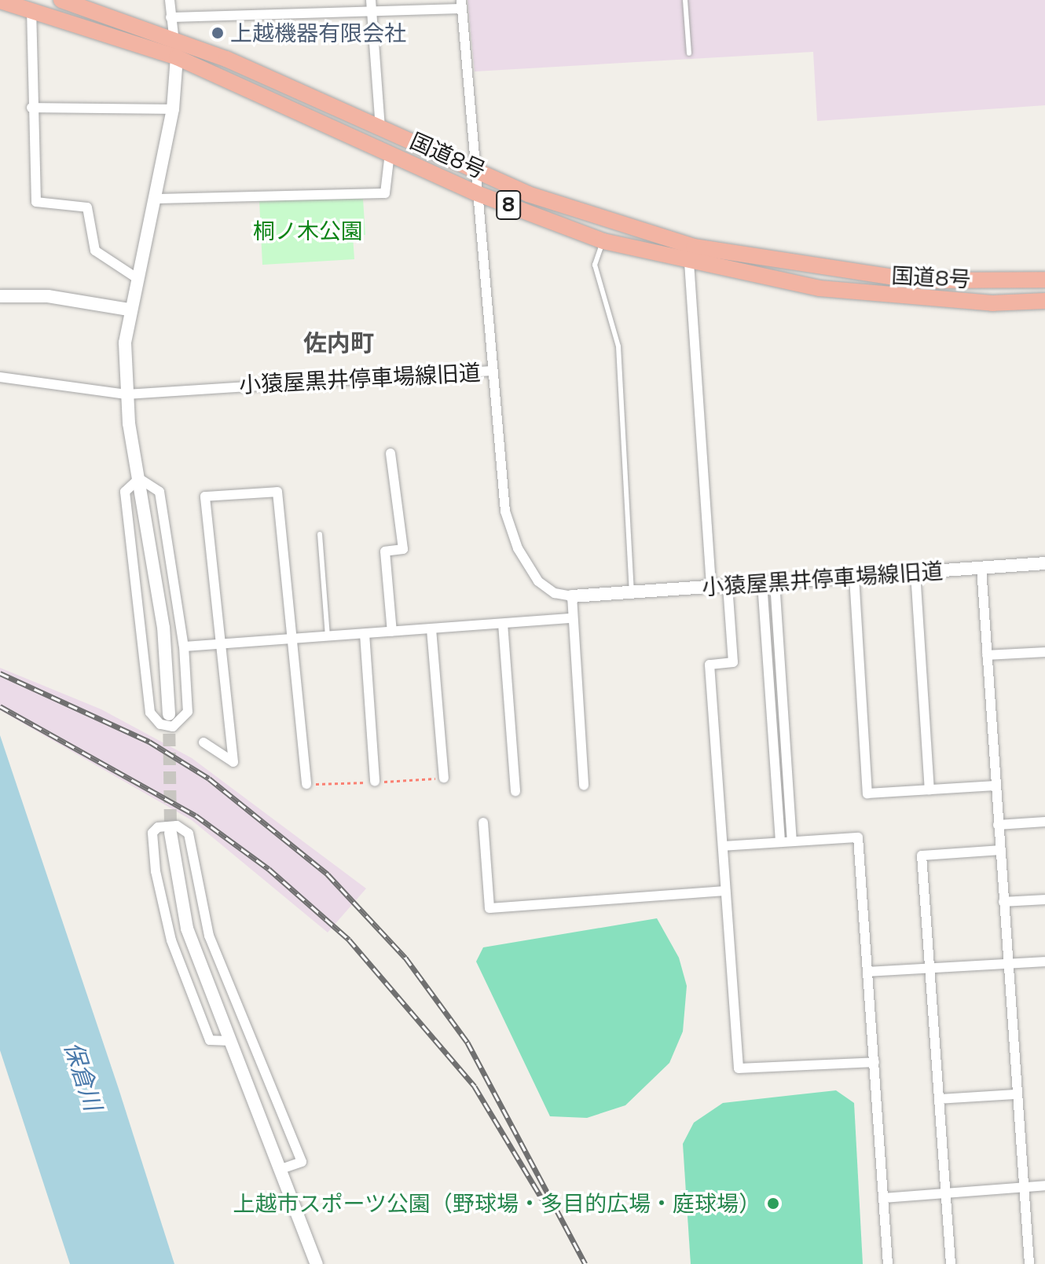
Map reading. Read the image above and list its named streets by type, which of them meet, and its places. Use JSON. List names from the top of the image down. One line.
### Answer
{"streets":{"highway":["国道8号","8"],"street":["小猿屋黒井停車場線旧道"]},"districts":["佐内町"],"water":["保倉川"],"parks":["桐ノ木公園"],"places":["上越機器有限会社","上越市スポーツ公園（野球場・多目的広場・庭球場）"]}
